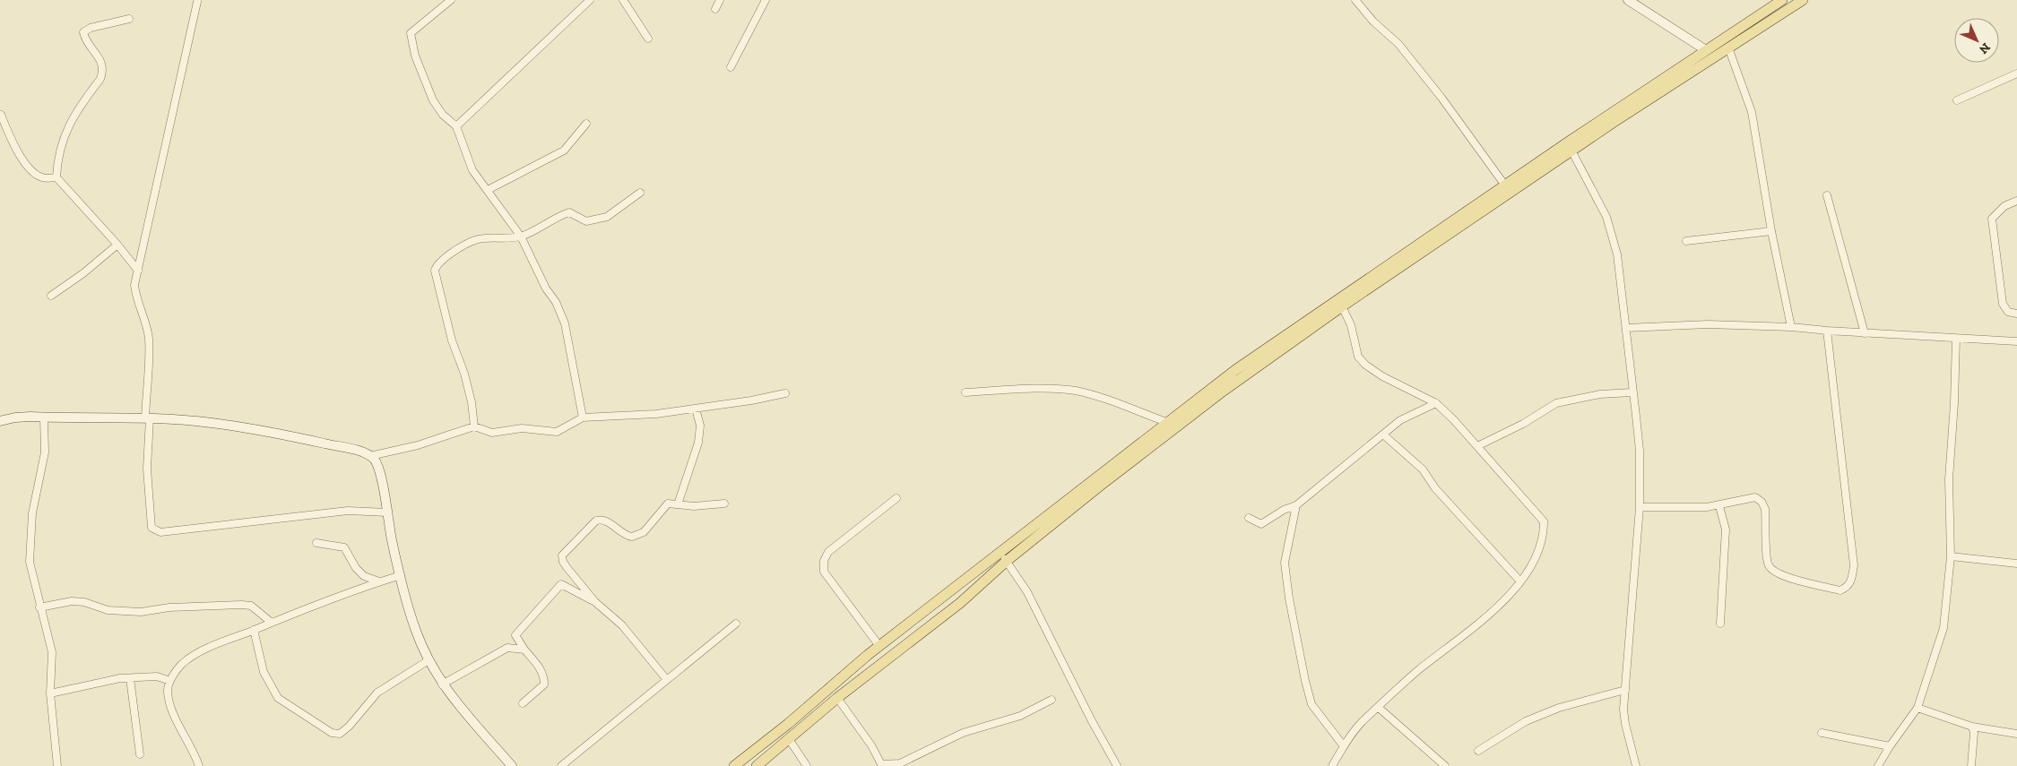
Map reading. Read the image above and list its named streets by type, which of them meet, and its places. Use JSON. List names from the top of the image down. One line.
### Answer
{"north":"bottom right"}
